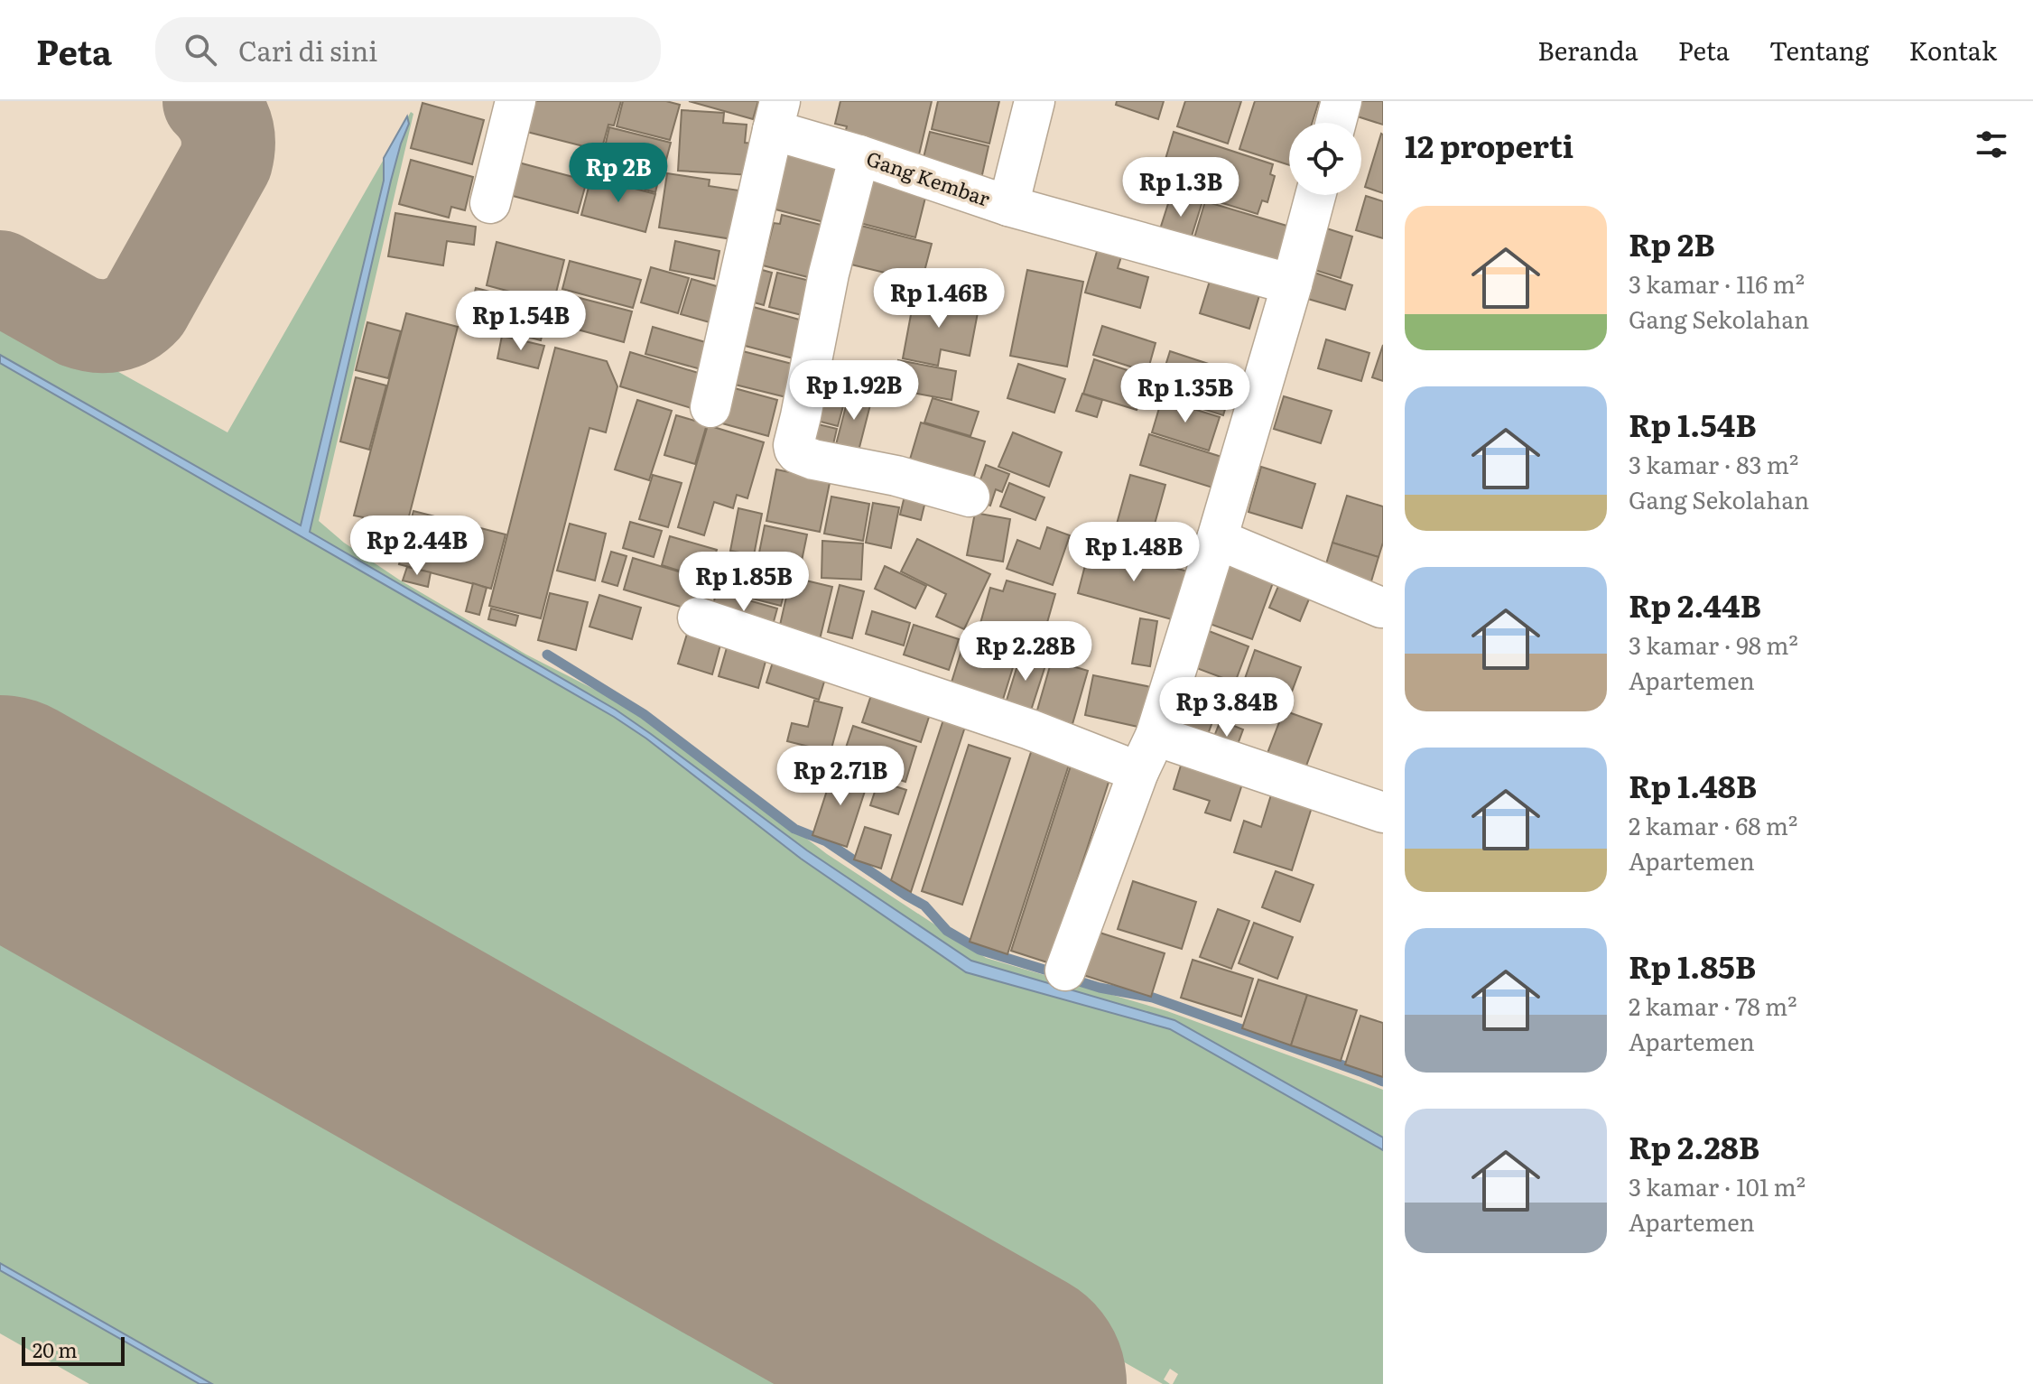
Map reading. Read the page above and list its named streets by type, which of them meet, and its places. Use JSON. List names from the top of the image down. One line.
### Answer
{"streets":{"street":["Gang Kembar"]},"scale_bar":"20 m","page":{"header":"Peta","search":"Cari di sini","nav":["Beranda","Peta","Tentang","Kontak"],"heading":"12 properti","price":["Rp 2B","Rp 1.3B","Rp 1.46B","Rp 1.54B","Rp 1.92B","Rp 1.35B","Rp 2.44B","Rp 1.48B","Rp 1.85B","Rp 2.28B","Rp 3.84B","Rp 2.71B"],"list":[{"name":"Rp 2B","note":"3 kamar · 116 m² · Gang Sekolahan"},{"name":"Rp 1.54B","note":"3 kamar · 83 m² · Gang Sekolahan"},{"name":"Rp 2.44B","note":"3 kamar · 98 m² · Apartemen"},{"name":"Rp 1.48B","note":"2 kamar · 68 m² · Apartemen"},{"name":"Rp 1.85B","note":"2 kamar · 78 m² · Apartemen"},{"name":"Rp 2.28B","note":"3 kamar · 101 m² · Apartemen"}],"scale":"20 m"}}
